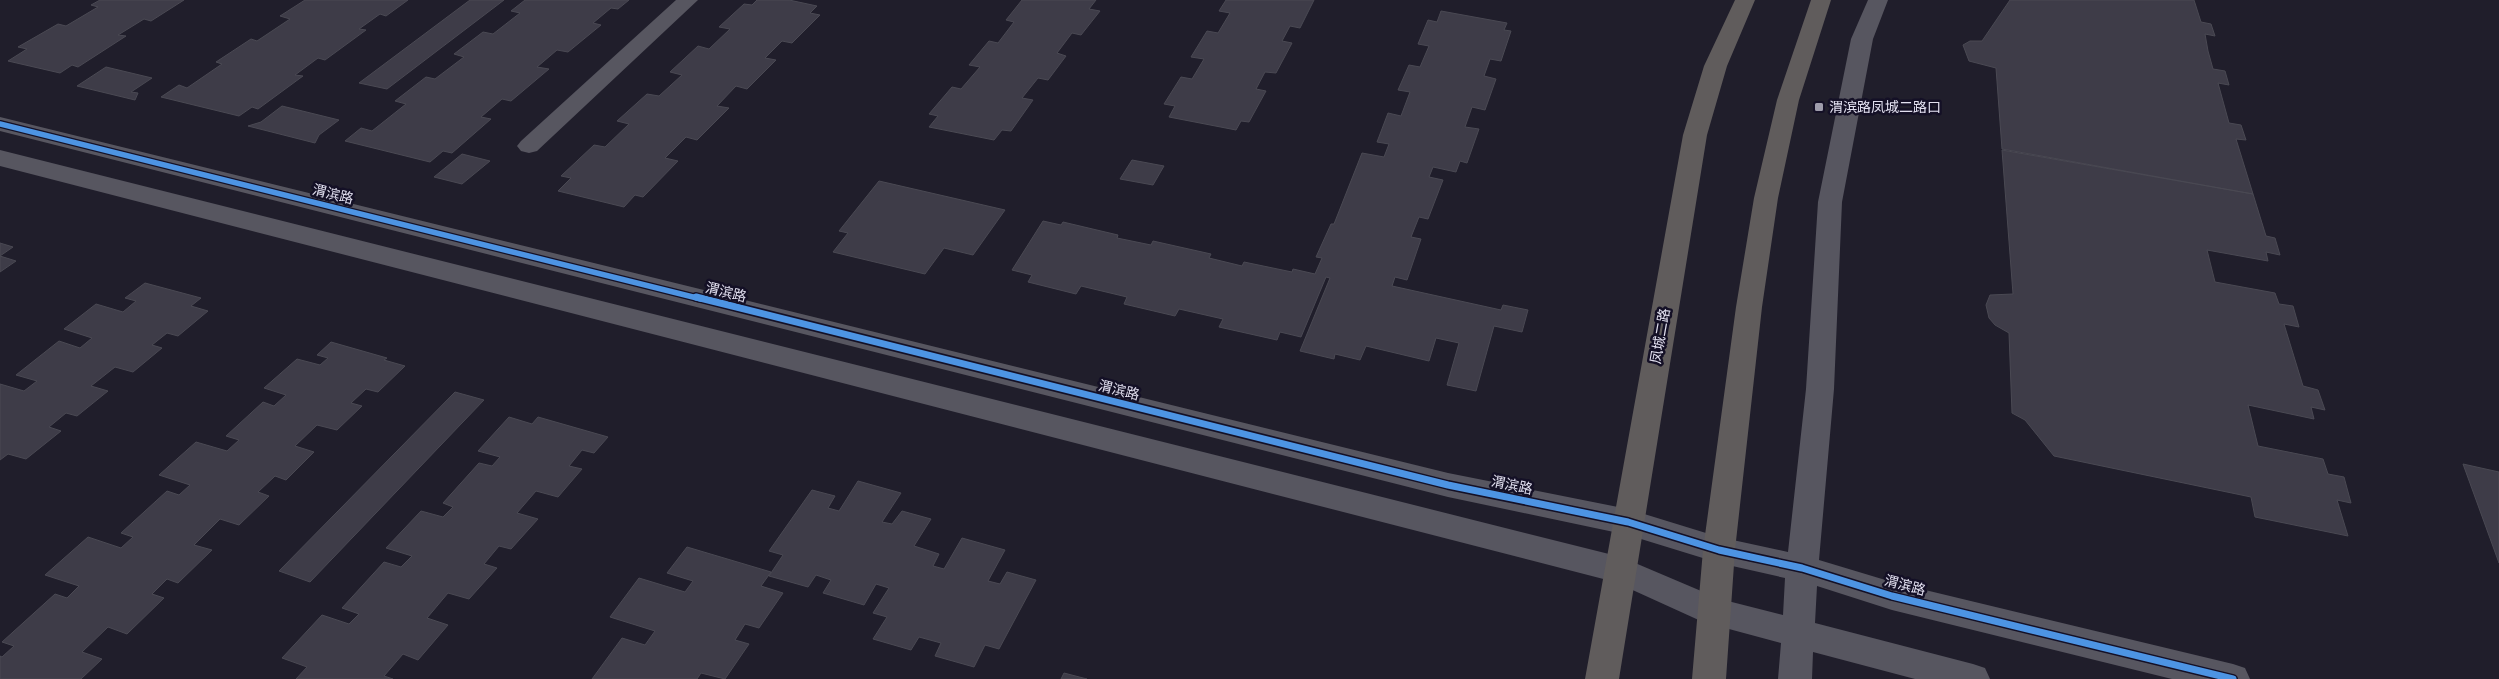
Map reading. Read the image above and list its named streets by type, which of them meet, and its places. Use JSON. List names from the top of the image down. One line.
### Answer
{"streets":{"main road":["凤城二路"],"street":["渭滨路"]},"crossings":[["渭滨路","凤城二路"]],"places":{"transit":["渭滨路凤城二路口"]}}
